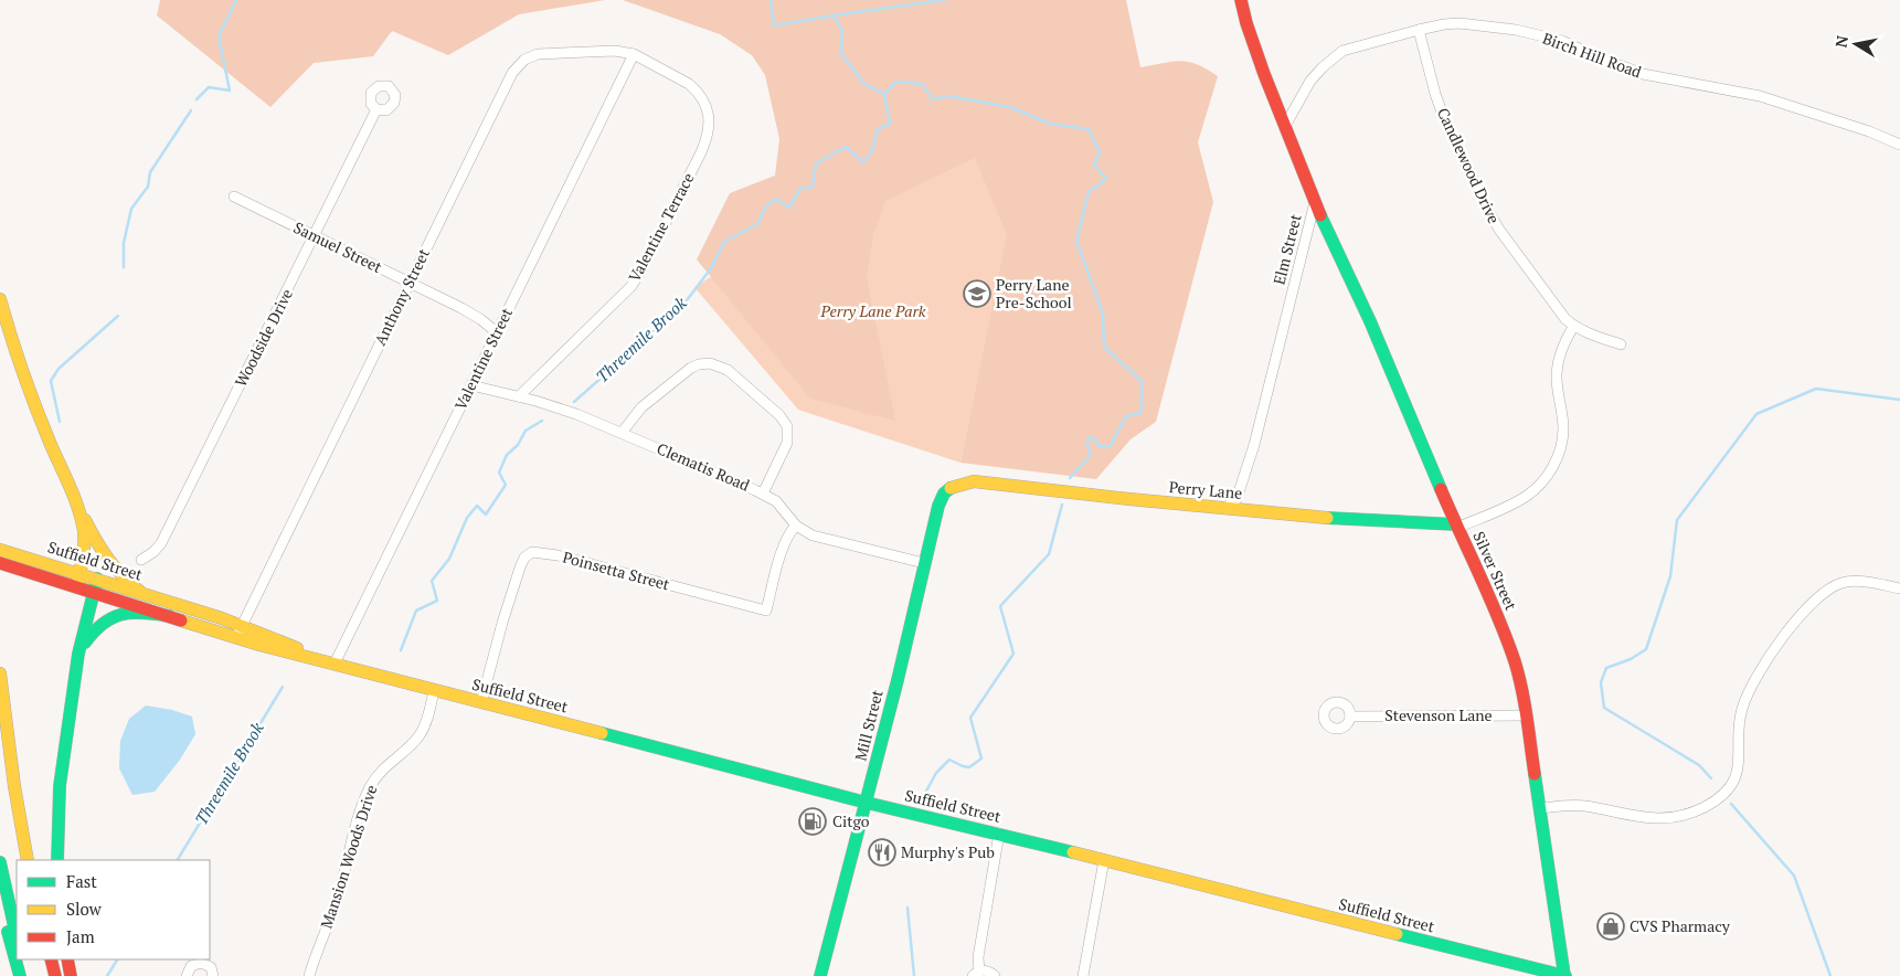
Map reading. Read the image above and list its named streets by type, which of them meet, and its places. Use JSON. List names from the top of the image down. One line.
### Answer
{"streets":{"main road":["Elm Street","Perry Lane","Suffield Street","Silver Street","Mill Street"],"street":["Birch Hill Road","Candlewood Drive","Valentine Terrace","Samuel Street","Anthony Street","Woodside Drive","Valentine Street","Clematis Road","Poinsetta Street","Stevenson Lane","Mansion Woods Drive"]},"crossings":[["Birch Hill Road","Candlewood Drive"],["Birch Hill Road","Elm Street"],["Valentine Terrace","Anthony Street"],["Valentine Terrace","Valentine Street"],["Valentine Terrace","Clematis Road"],["Samuel Street","Anthony Street"],["Samuel Street","Woodside Drive"],["Samuel Street","Valentine Street"],["Elm Street","Perry Lane"],["Elm Street","Silver Street"],["Anthony Street","Valentine Street"],["Anthony Street","Suffield Street"],["Valentine Street","Clematis Road"],["Valentine Street","Suffield Street"],["Clematis Road","Poinsetta Street"],["Clematis Road","Mill Street"],["Perry Lane","Silver Street"],["Perry Lane","Mill Street"],["Suffield Street","Poinsetta Street"],["Suffield Street","Silver Street"],["Suffield Street","Mill Street"],["Suffield Street","Mansion Woods Drive"],["Silver Street","Stevenson Lane"]],"water":["Threemile Brook"],"parks":["Perry Lane Park"],"places":{"school or university":["Perry Lane Pre-School"],"fuel station":["Citgo"],"restaurant":["Murphy's Pub"],"shop":["CVS Pharmacy"]},"legend":["Fast","Slow","Jam"],"north":"left"}
